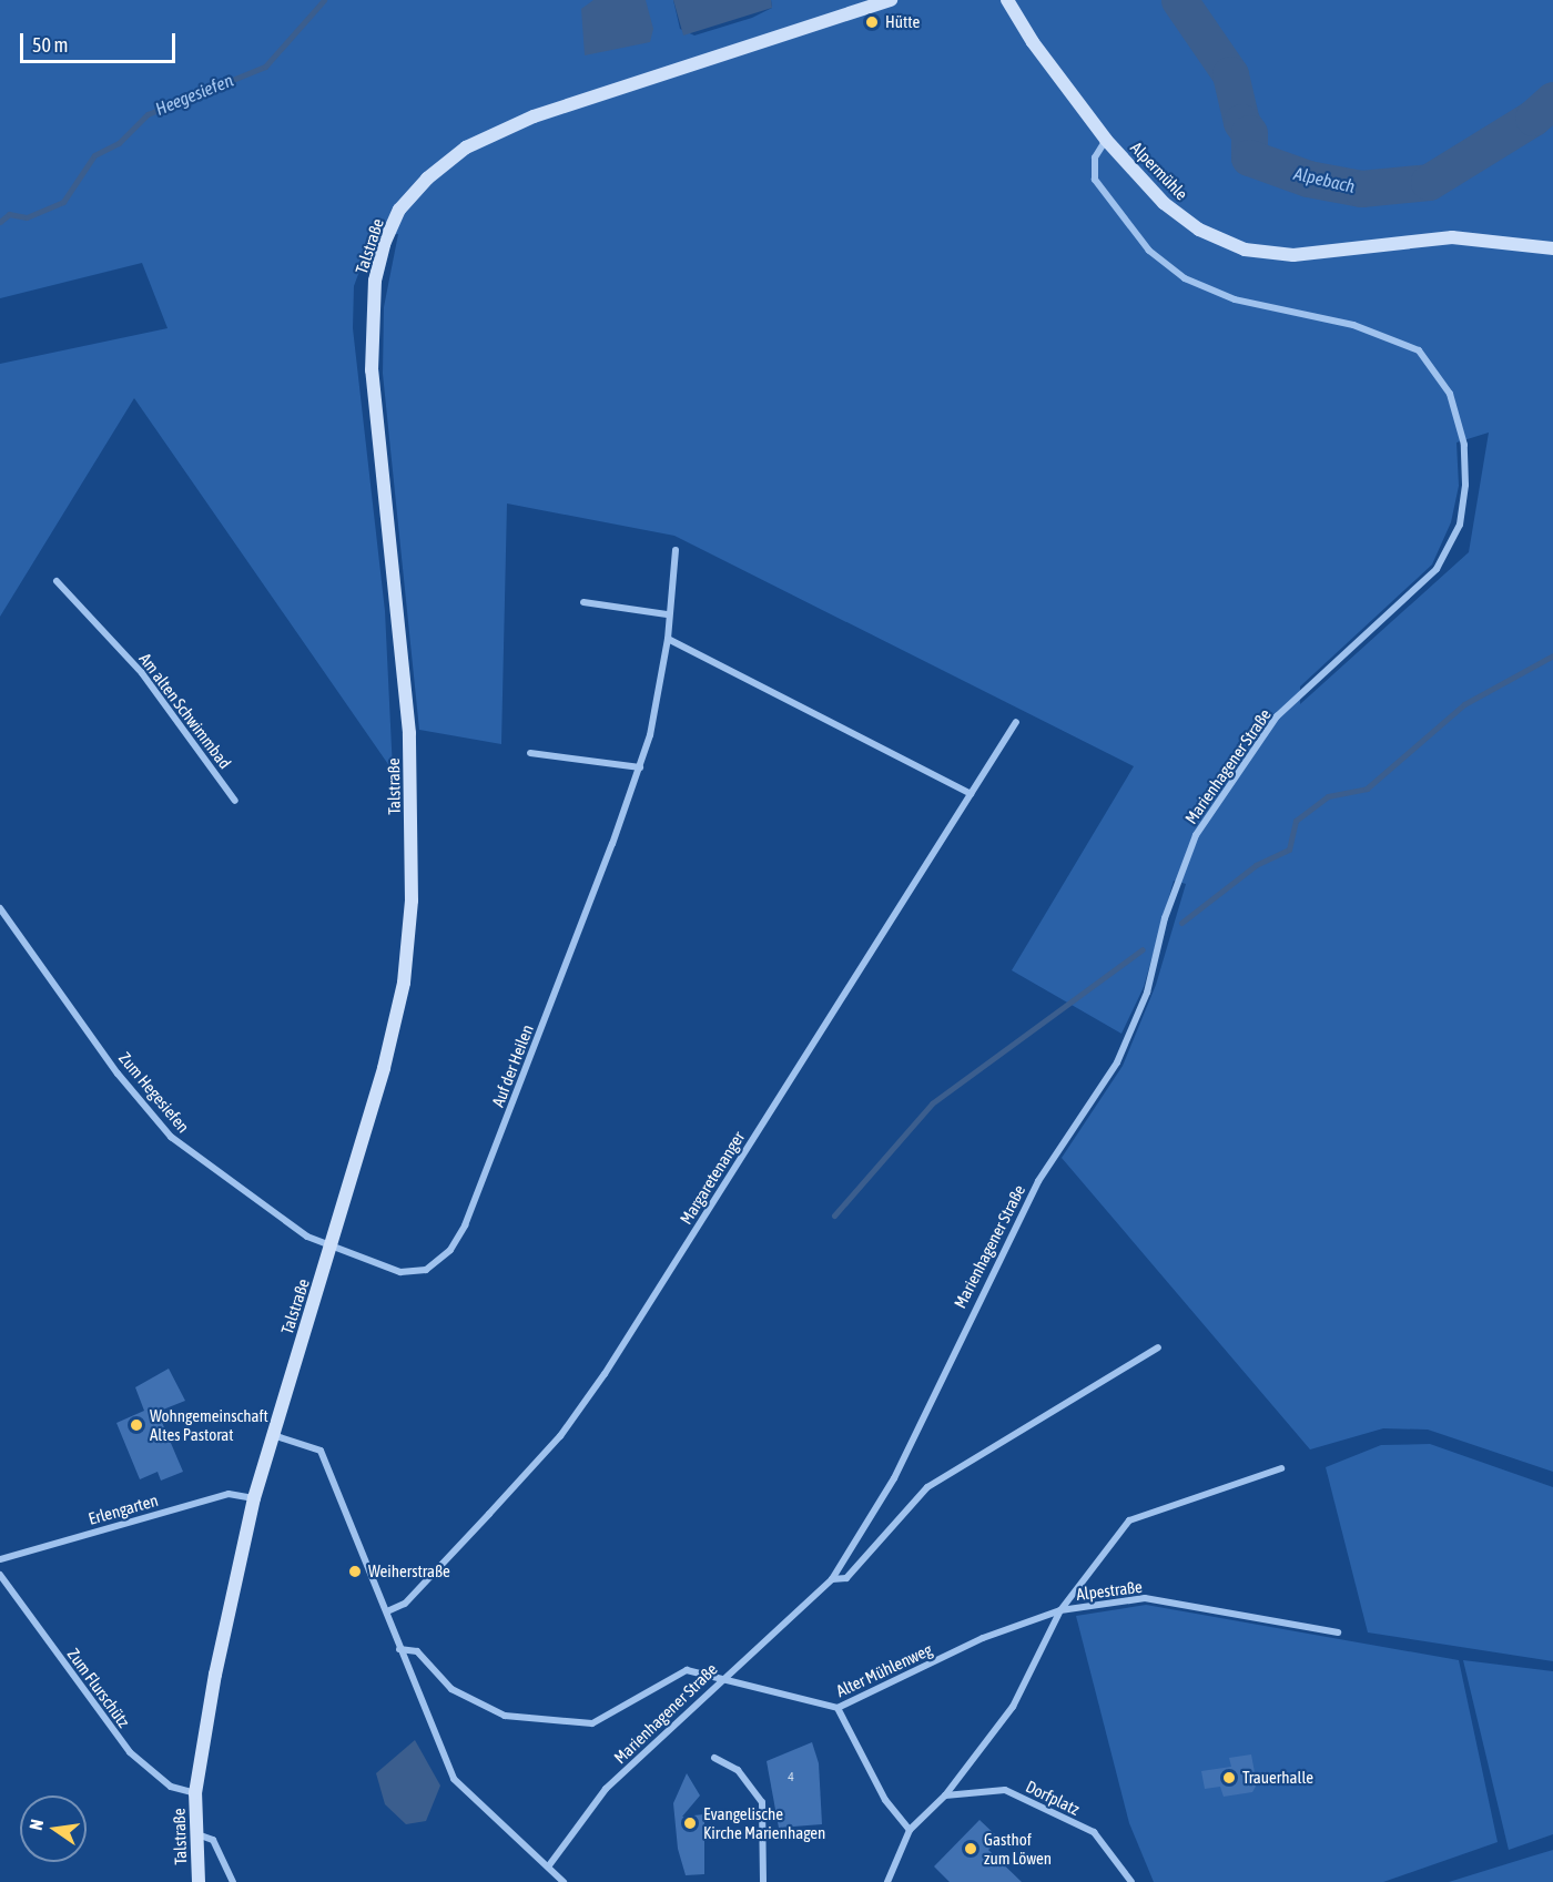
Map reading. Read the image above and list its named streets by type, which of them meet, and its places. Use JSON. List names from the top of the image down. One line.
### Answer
{"streets":{"main road":["Alpermühle","Talstraße"],"street":["Am alten Schwimmbad","Marienhagener Straße","Auf der Heilen","Zum Hegesiefen","Margaretenanger","Erlengarten","Alpestraße","Alter Mühlenweg","Zum Flurschütz","Dorfplatz"]},"crossings":[["Alpermühle","Marienhagener Straße"],["Talstraße","Auf der Heilen"],["Talstraße","Zum Hegesiefen"],["Talstraße","Erlengarten"],["Talstraße","Zum Flurschütz"],["Marienhagener Straße","Alter Mühlenweg"],["Auf der Heilen","Zum Hegesiefen"],["Alpestraße","Alter Mühlenweg"],["Alpestraße","Dorfplatz"]],"water":["Heegesiefen","Alpebach"],"places":["Hütte","Wohngemeinschaft Altes Pastorat","Weiherstraße","Trauerhalle","Evangelische Kirche Marienhagen","Gasthof zum Löwen"],"house_numbers":["4"],"scale_bar":"50 m","north":"left"}
